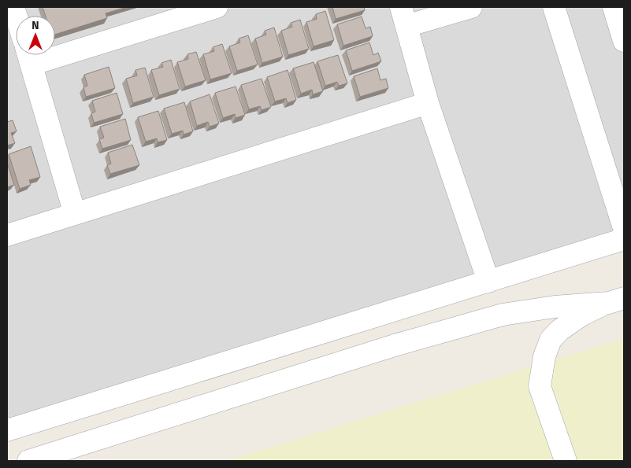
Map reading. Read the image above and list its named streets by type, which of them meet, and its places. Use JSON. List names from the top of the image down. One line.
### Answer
{"north":"top"}
